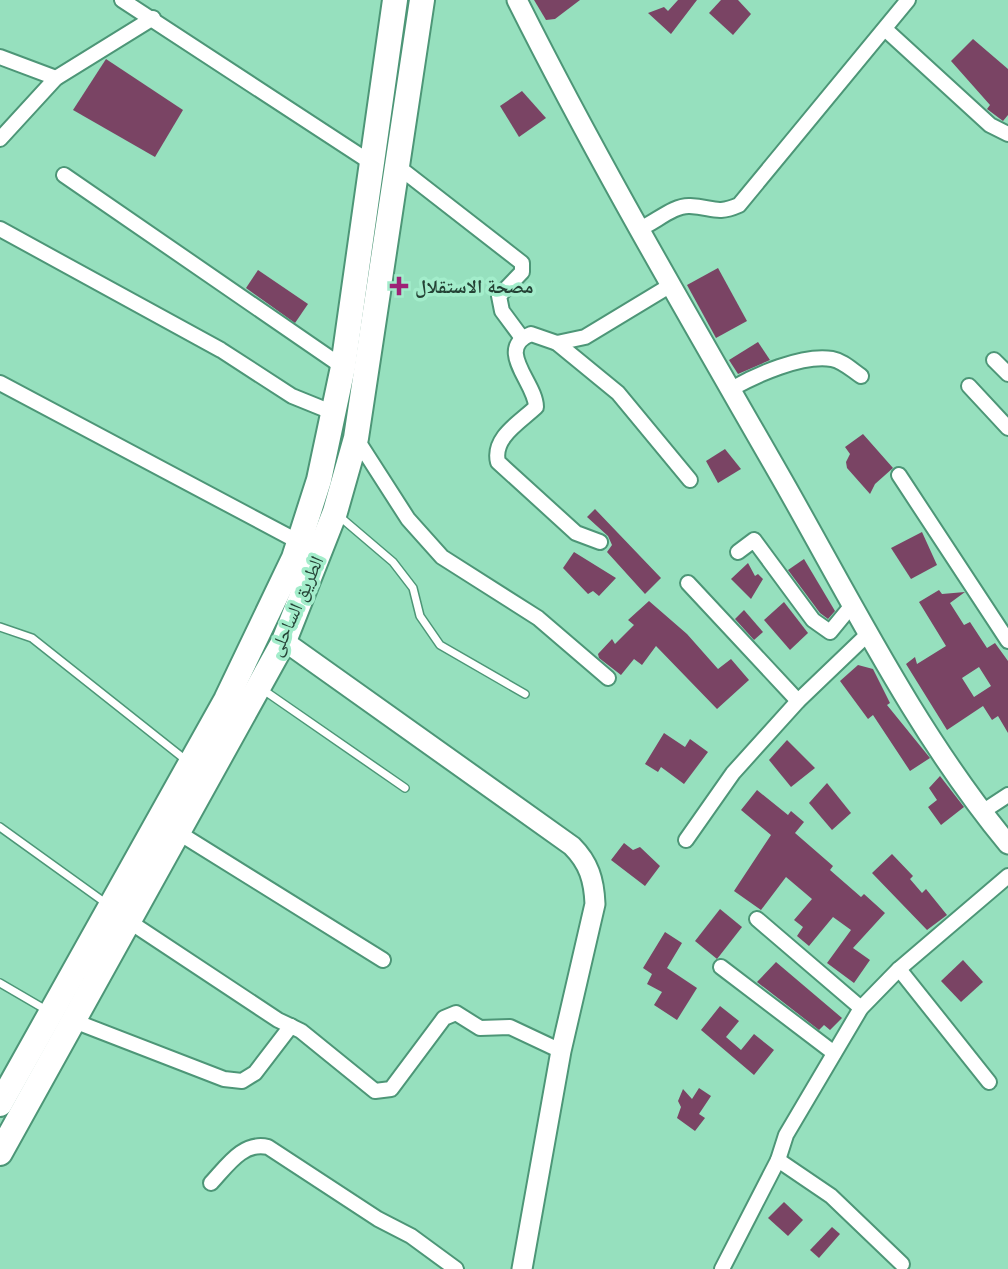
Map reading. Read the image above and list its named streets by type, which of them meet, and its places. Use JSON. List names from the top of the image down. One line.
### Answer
{"streets":{"highway":["الطريق الساحلى"]},"places":{"health":["مصحة الاستقلال"]}}
